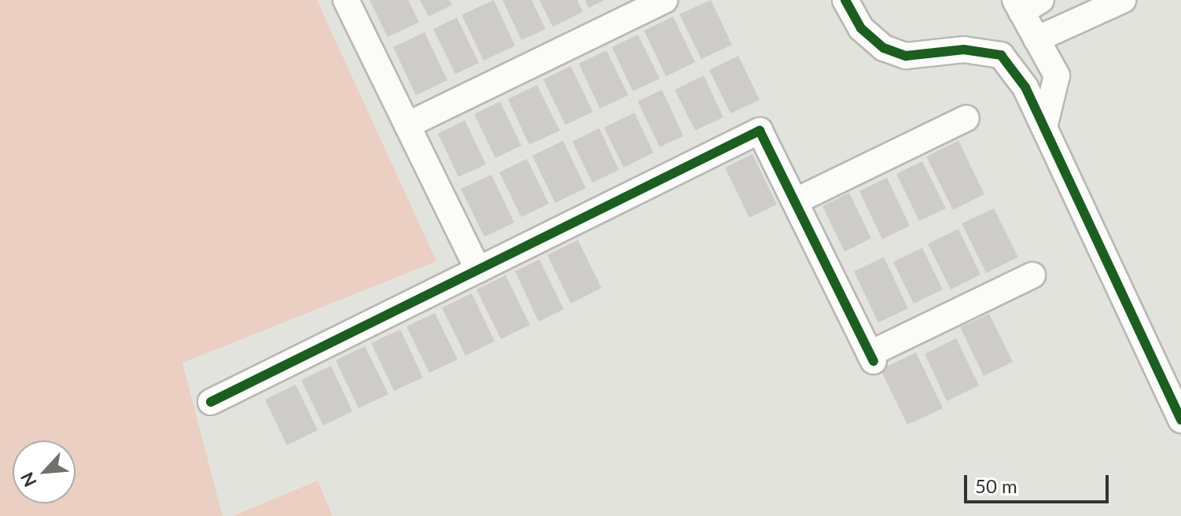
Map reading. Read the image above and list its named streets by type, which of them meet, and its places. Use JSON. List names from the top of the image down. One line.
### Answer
{"scale_bar":"50 m","north":"bottom left"}
